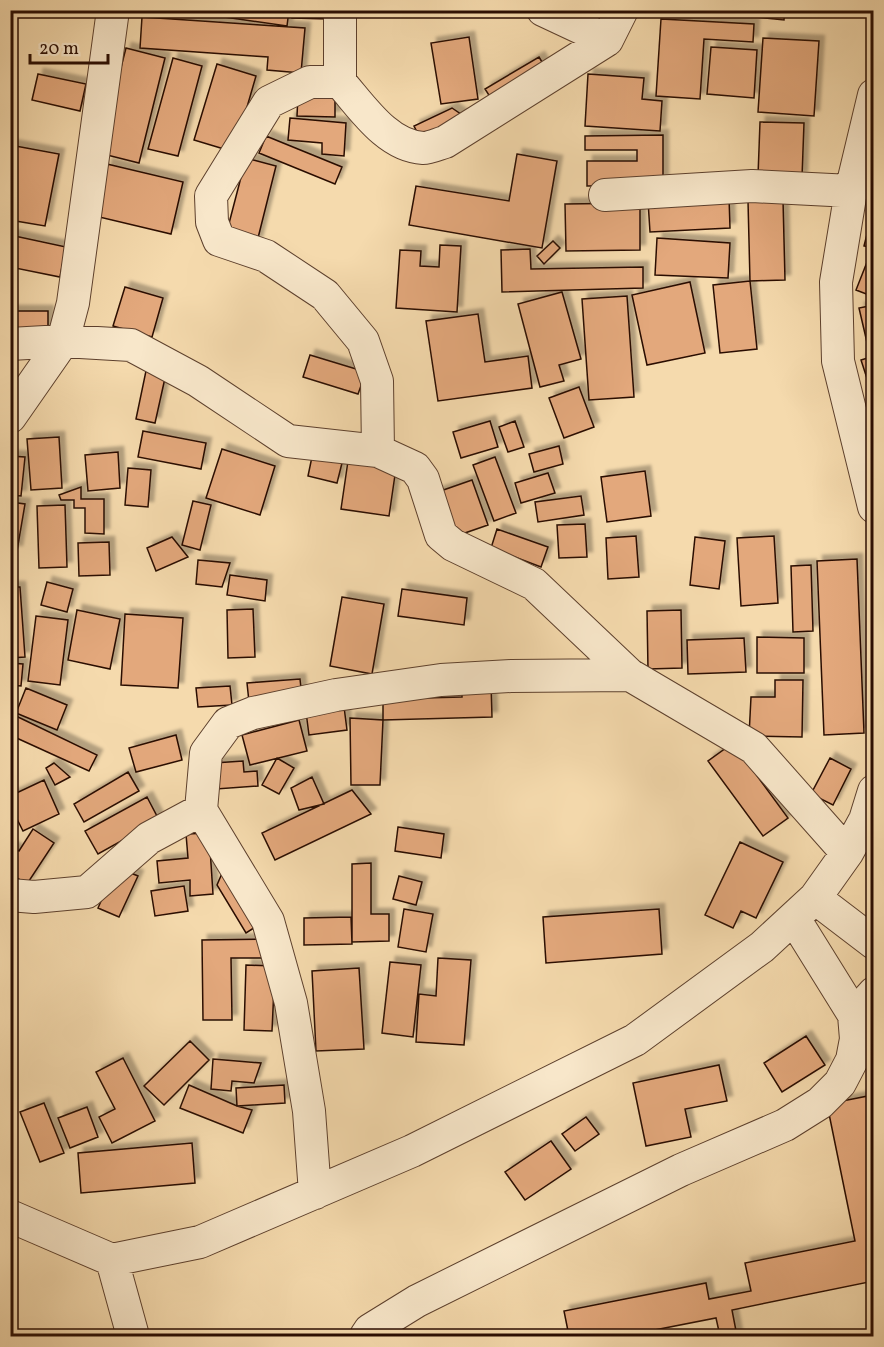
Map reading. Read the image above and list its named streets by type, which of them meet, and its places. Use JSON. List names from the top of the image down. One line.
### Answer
{"scale_bar":"20 m"}
